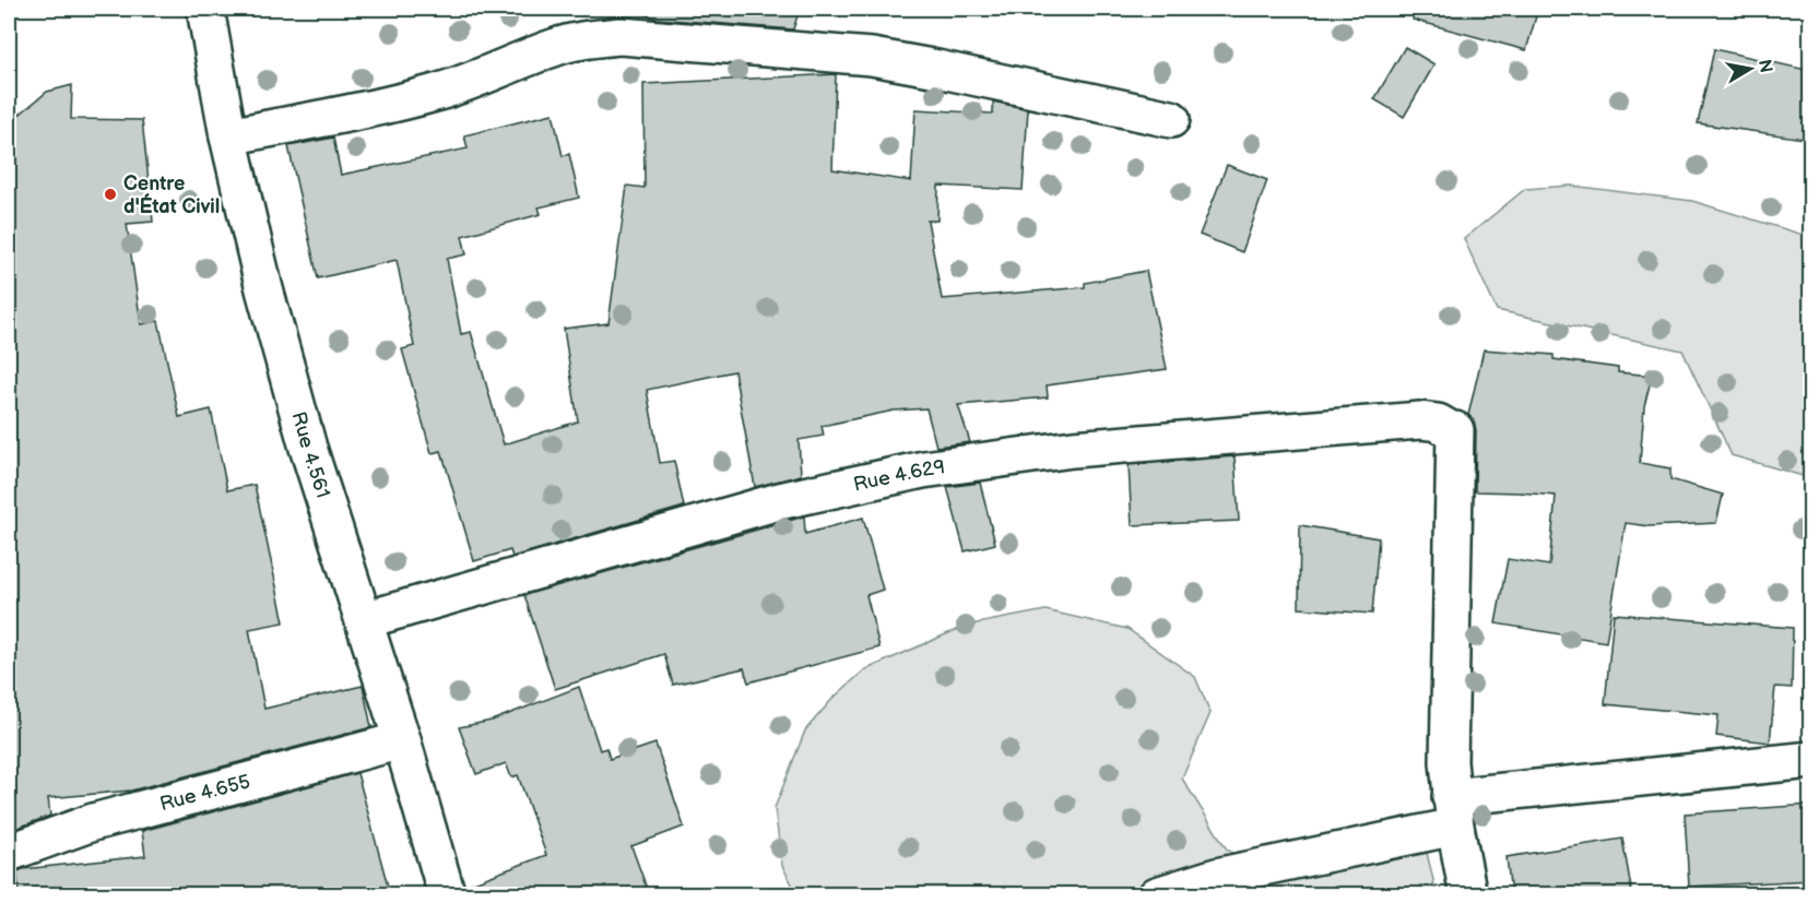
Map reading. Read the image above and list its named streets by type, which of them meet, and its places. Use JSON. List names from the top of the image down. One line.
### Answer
{"streets":{"street":["Rue 4.561","Rue 4.629","Rue 4.655"]},"crossings":[["Rue 4.561","Rue 4.629"],["Rue 4.561","Rue 4.655"]],"places":["Centre d'État Civil"],"north":"right"}
